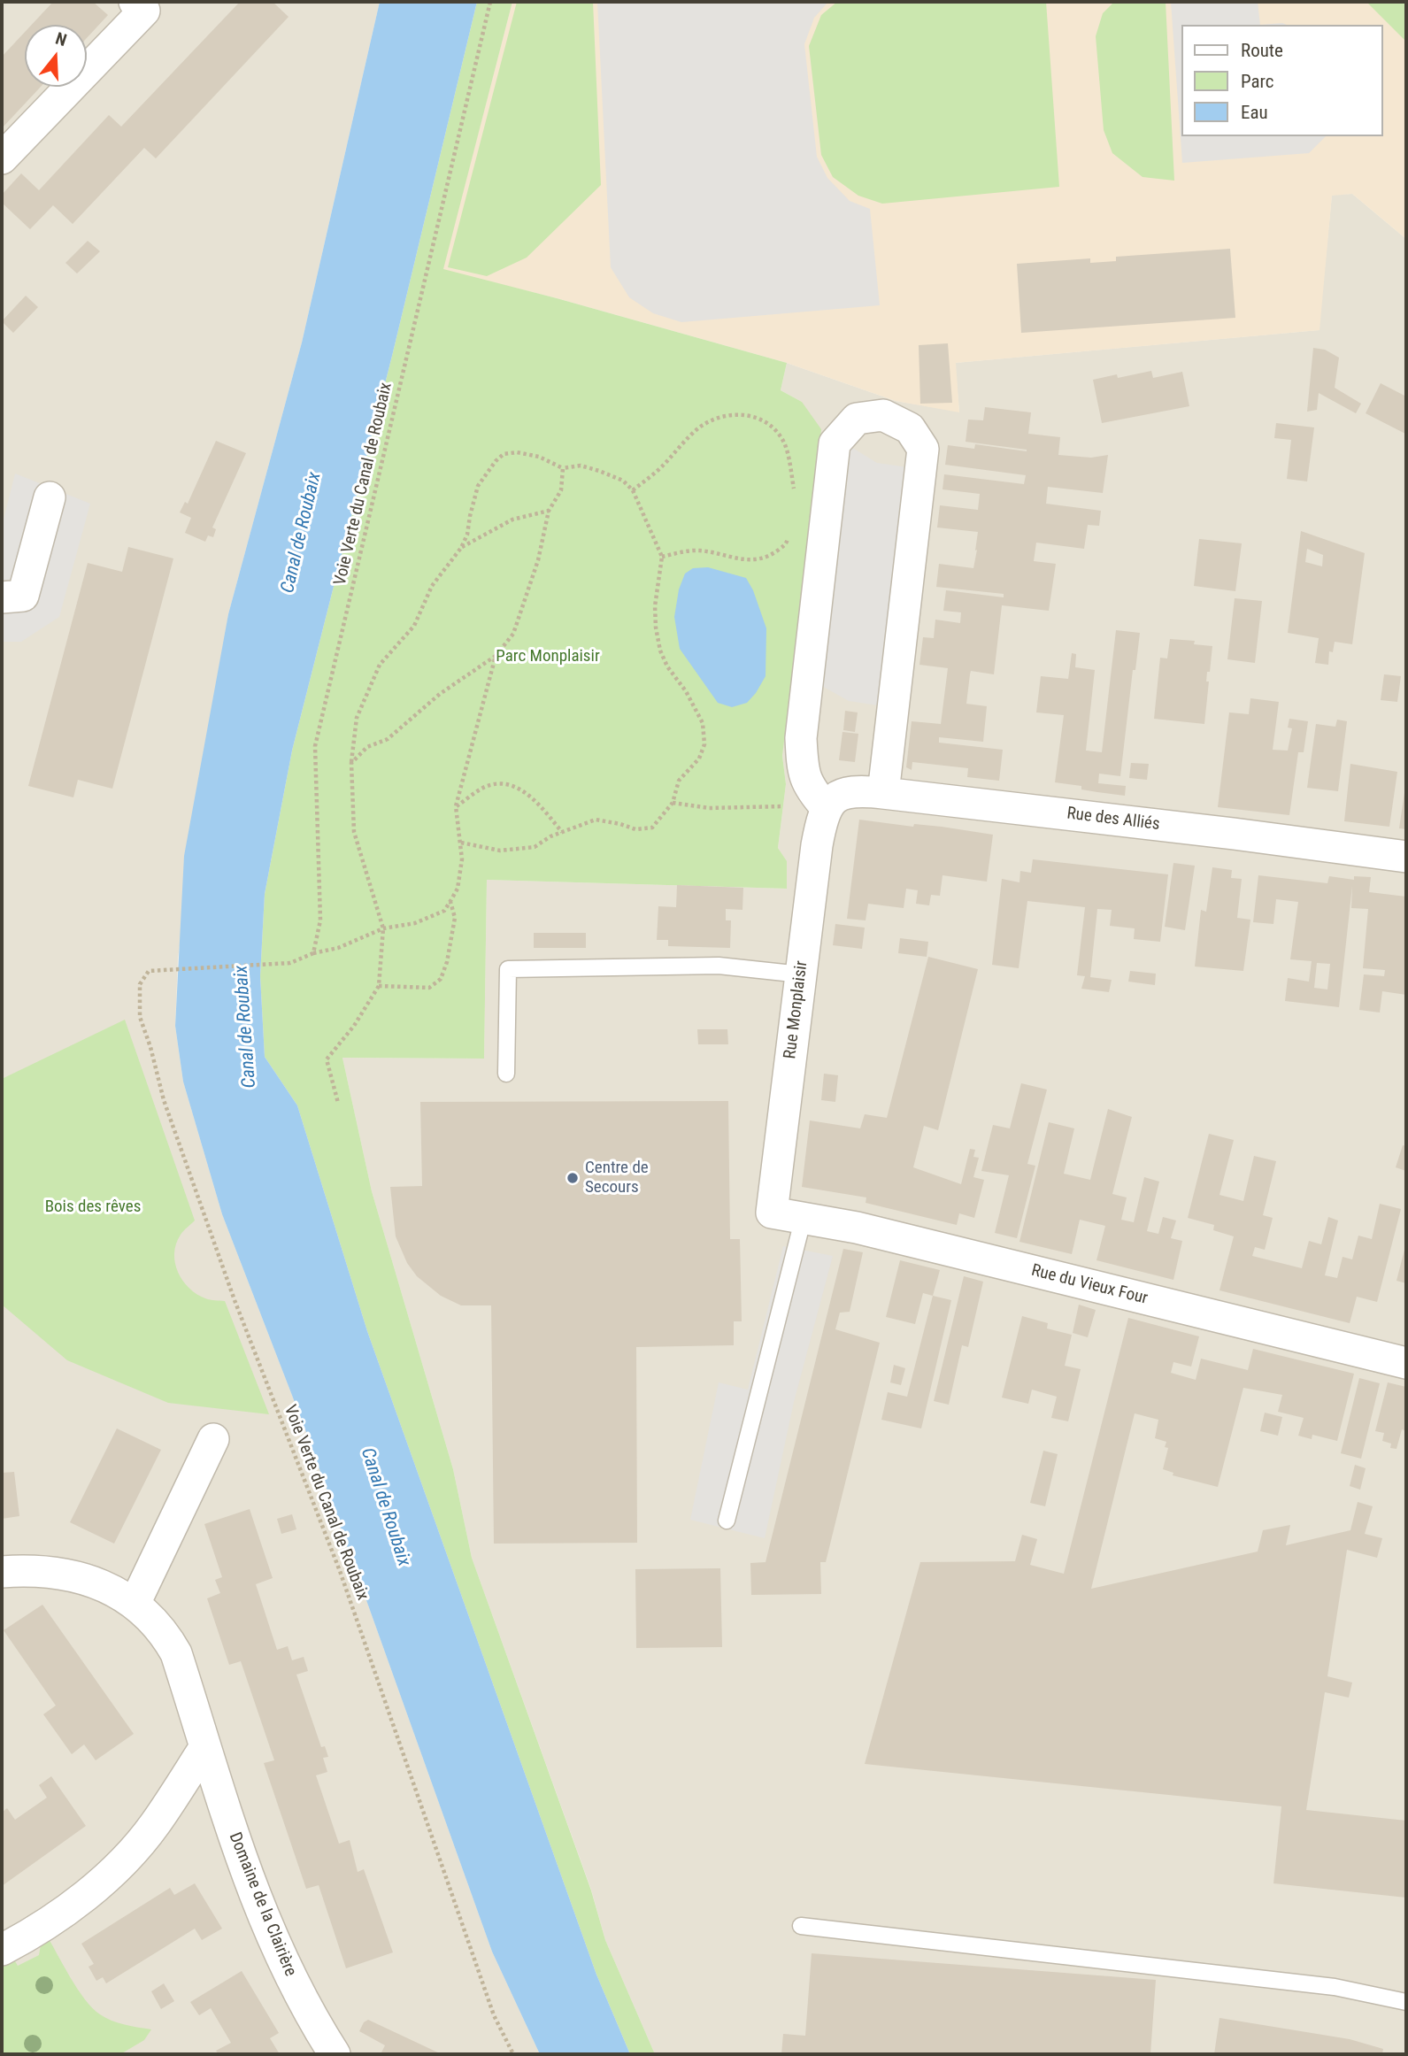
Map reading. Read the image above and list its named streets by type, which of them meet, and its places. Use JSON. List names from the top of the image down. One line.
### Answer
{"streets":{"street":["Rue des Alliés","Rue Monplaisir","Rue du Vieux Four","Domaine de la Clairière"],"path":["Voie Verte du Canal de Roubaix"]},"crossings":[["Rue des Alliés","Rue Monplaisir"],["Rue Monplaisir","Rue du Vieux Four"]],"water":["Canal de Roubaix"],"parks":["Parc Monplaisir","Bois des rêves"],"places":["Centre de Secours"],"legend":["Route","Parc","Eau"],"north":"top"}
